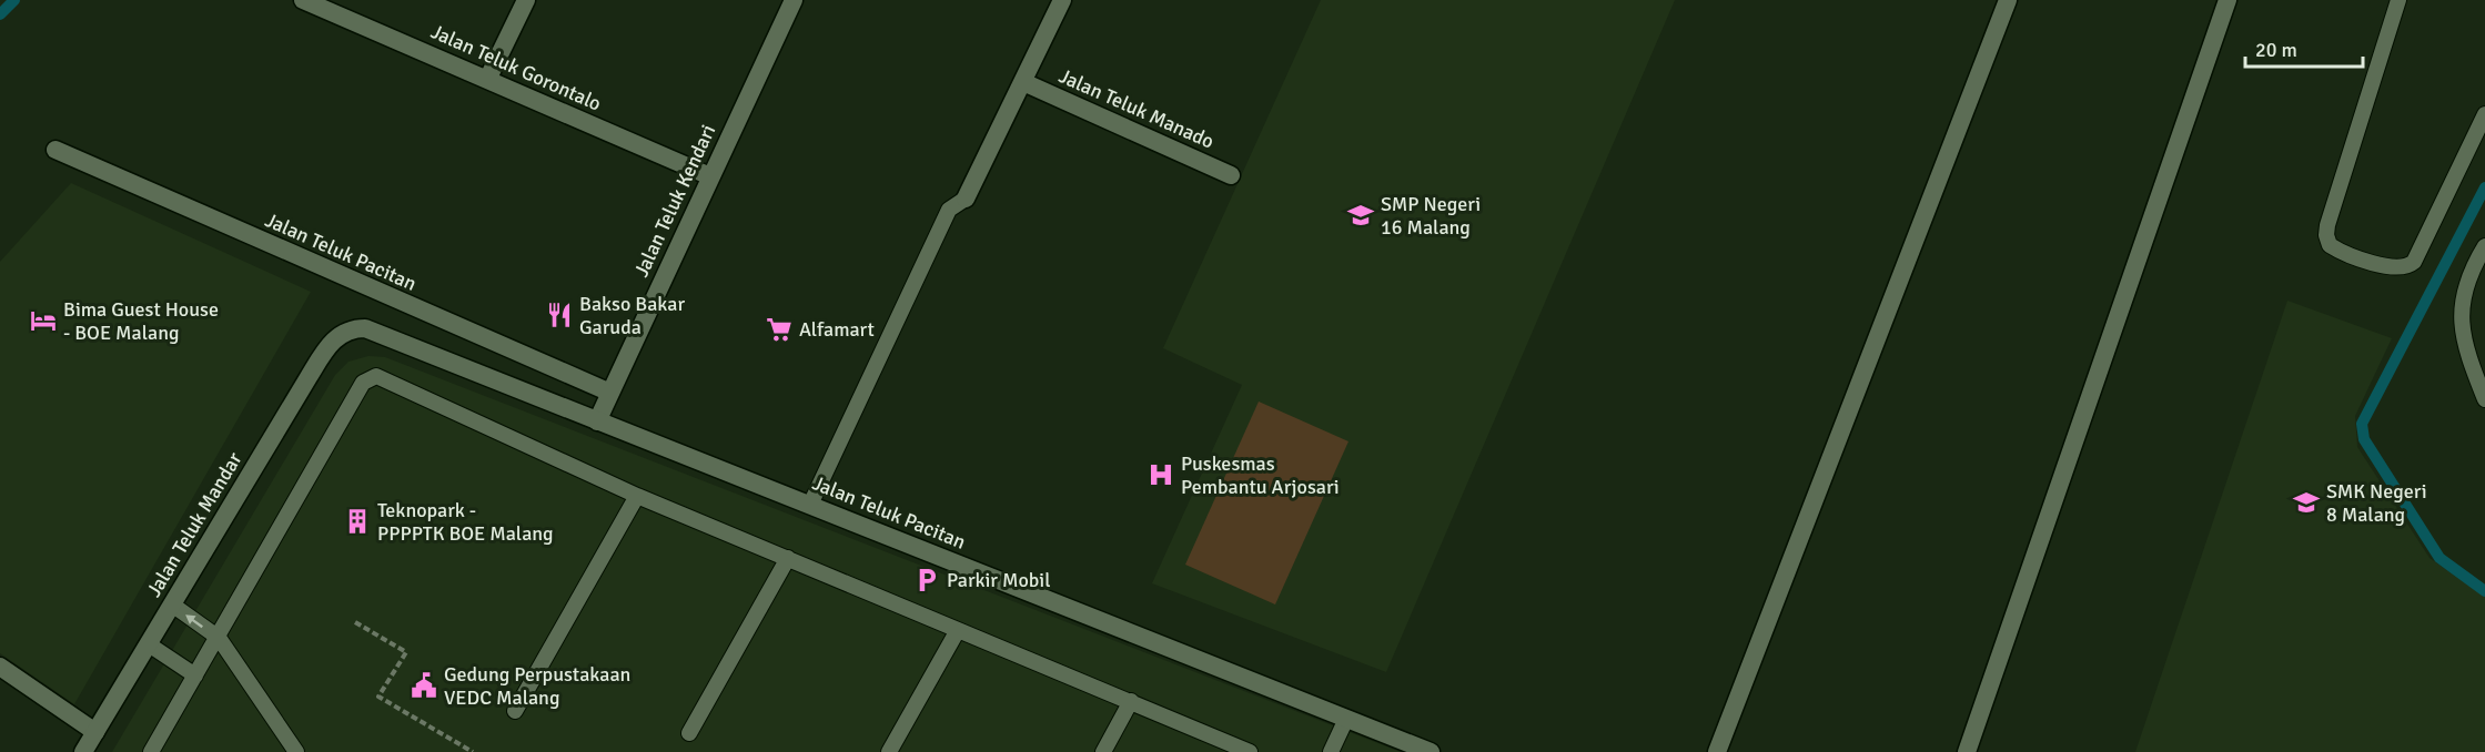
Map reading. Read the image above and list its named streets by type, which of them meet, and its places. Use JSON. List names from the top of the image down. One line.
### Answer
{"streets":{"street":["Jalan Teluk Gorontalo","Jalan Teluk Manado","Jalan Teluk Kendari","Jalan Teluk Pacitan","Jalan Teluk Mandar"]},"crossings":[["Jalan Teluk Gorontalo","Jalan Teluk Kendari"],["Jalan Teluk Kendari","Jalan Teluk Pacitan"],["Jalan Teluk Pacitan","Jalan Teluk Mandar"]],"places":{"school or university":["SMP Negeri 16 Malang","SMK Negeri 8 Malang"],"restaurant":["Bakso Bakar Garuda"],"hotel":["Bima Guest House - BOE Malang"],"supermarket":["Alfamart"],"hospital":["Puskesmas Pembantu Arjosari"],"building":["Teknopark - PPPPTK BOE Malang"],"parking":["Parkir Mobil"],"public building":["Gedung Perpustakaan VEDC Malang"]},"scale_bar":"20 m"}
